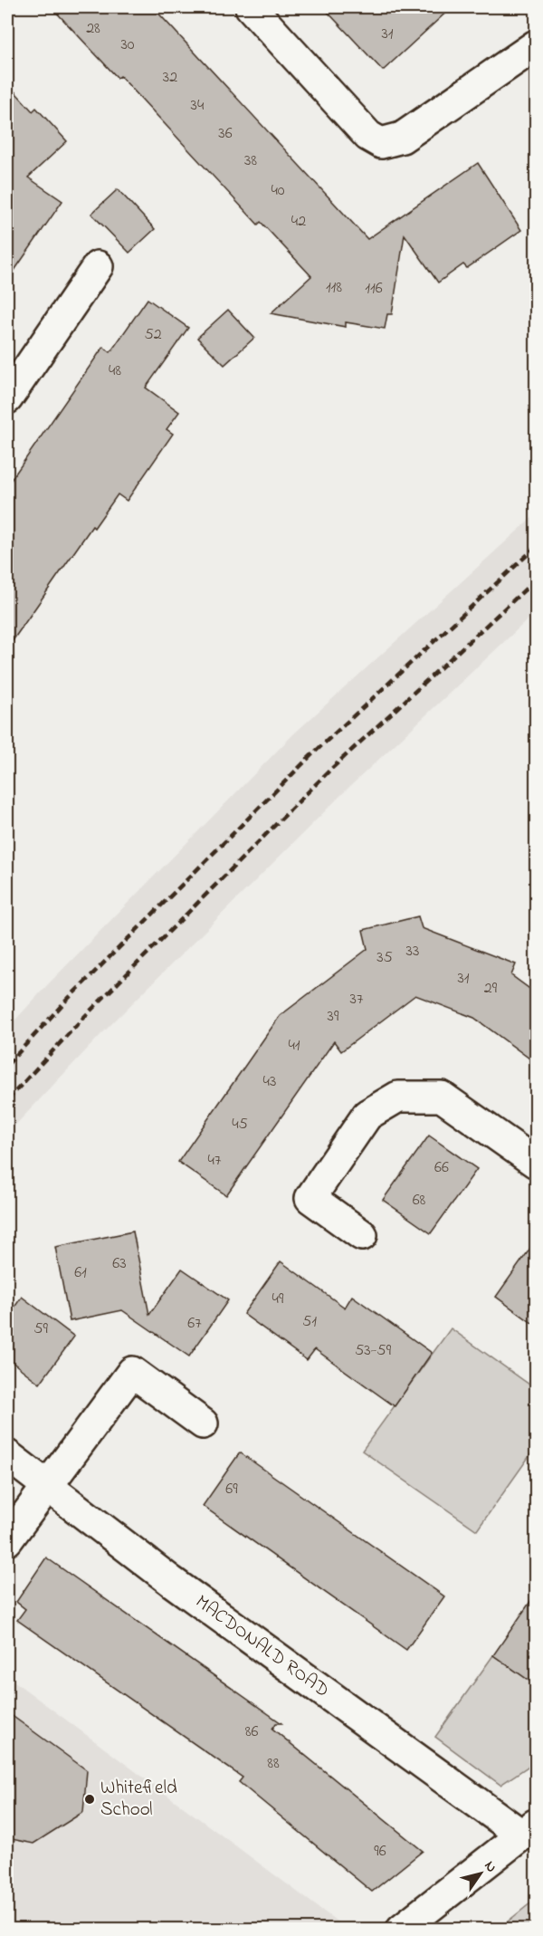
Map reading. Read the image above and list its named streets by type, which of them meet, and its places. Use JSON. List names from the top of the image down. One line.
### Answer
{"streets":{"street":["MACDONALD ROAD"]},"places":["Whitefield School"],"house_numbers":["28","31","30","32","34","36","38","40","42","118","116","52","48","33","35","31","29","37","39","41","43","45","47","66","68","63","61","49","51","67","59","53-59","69","86","88","96"],"north":"top right"}
